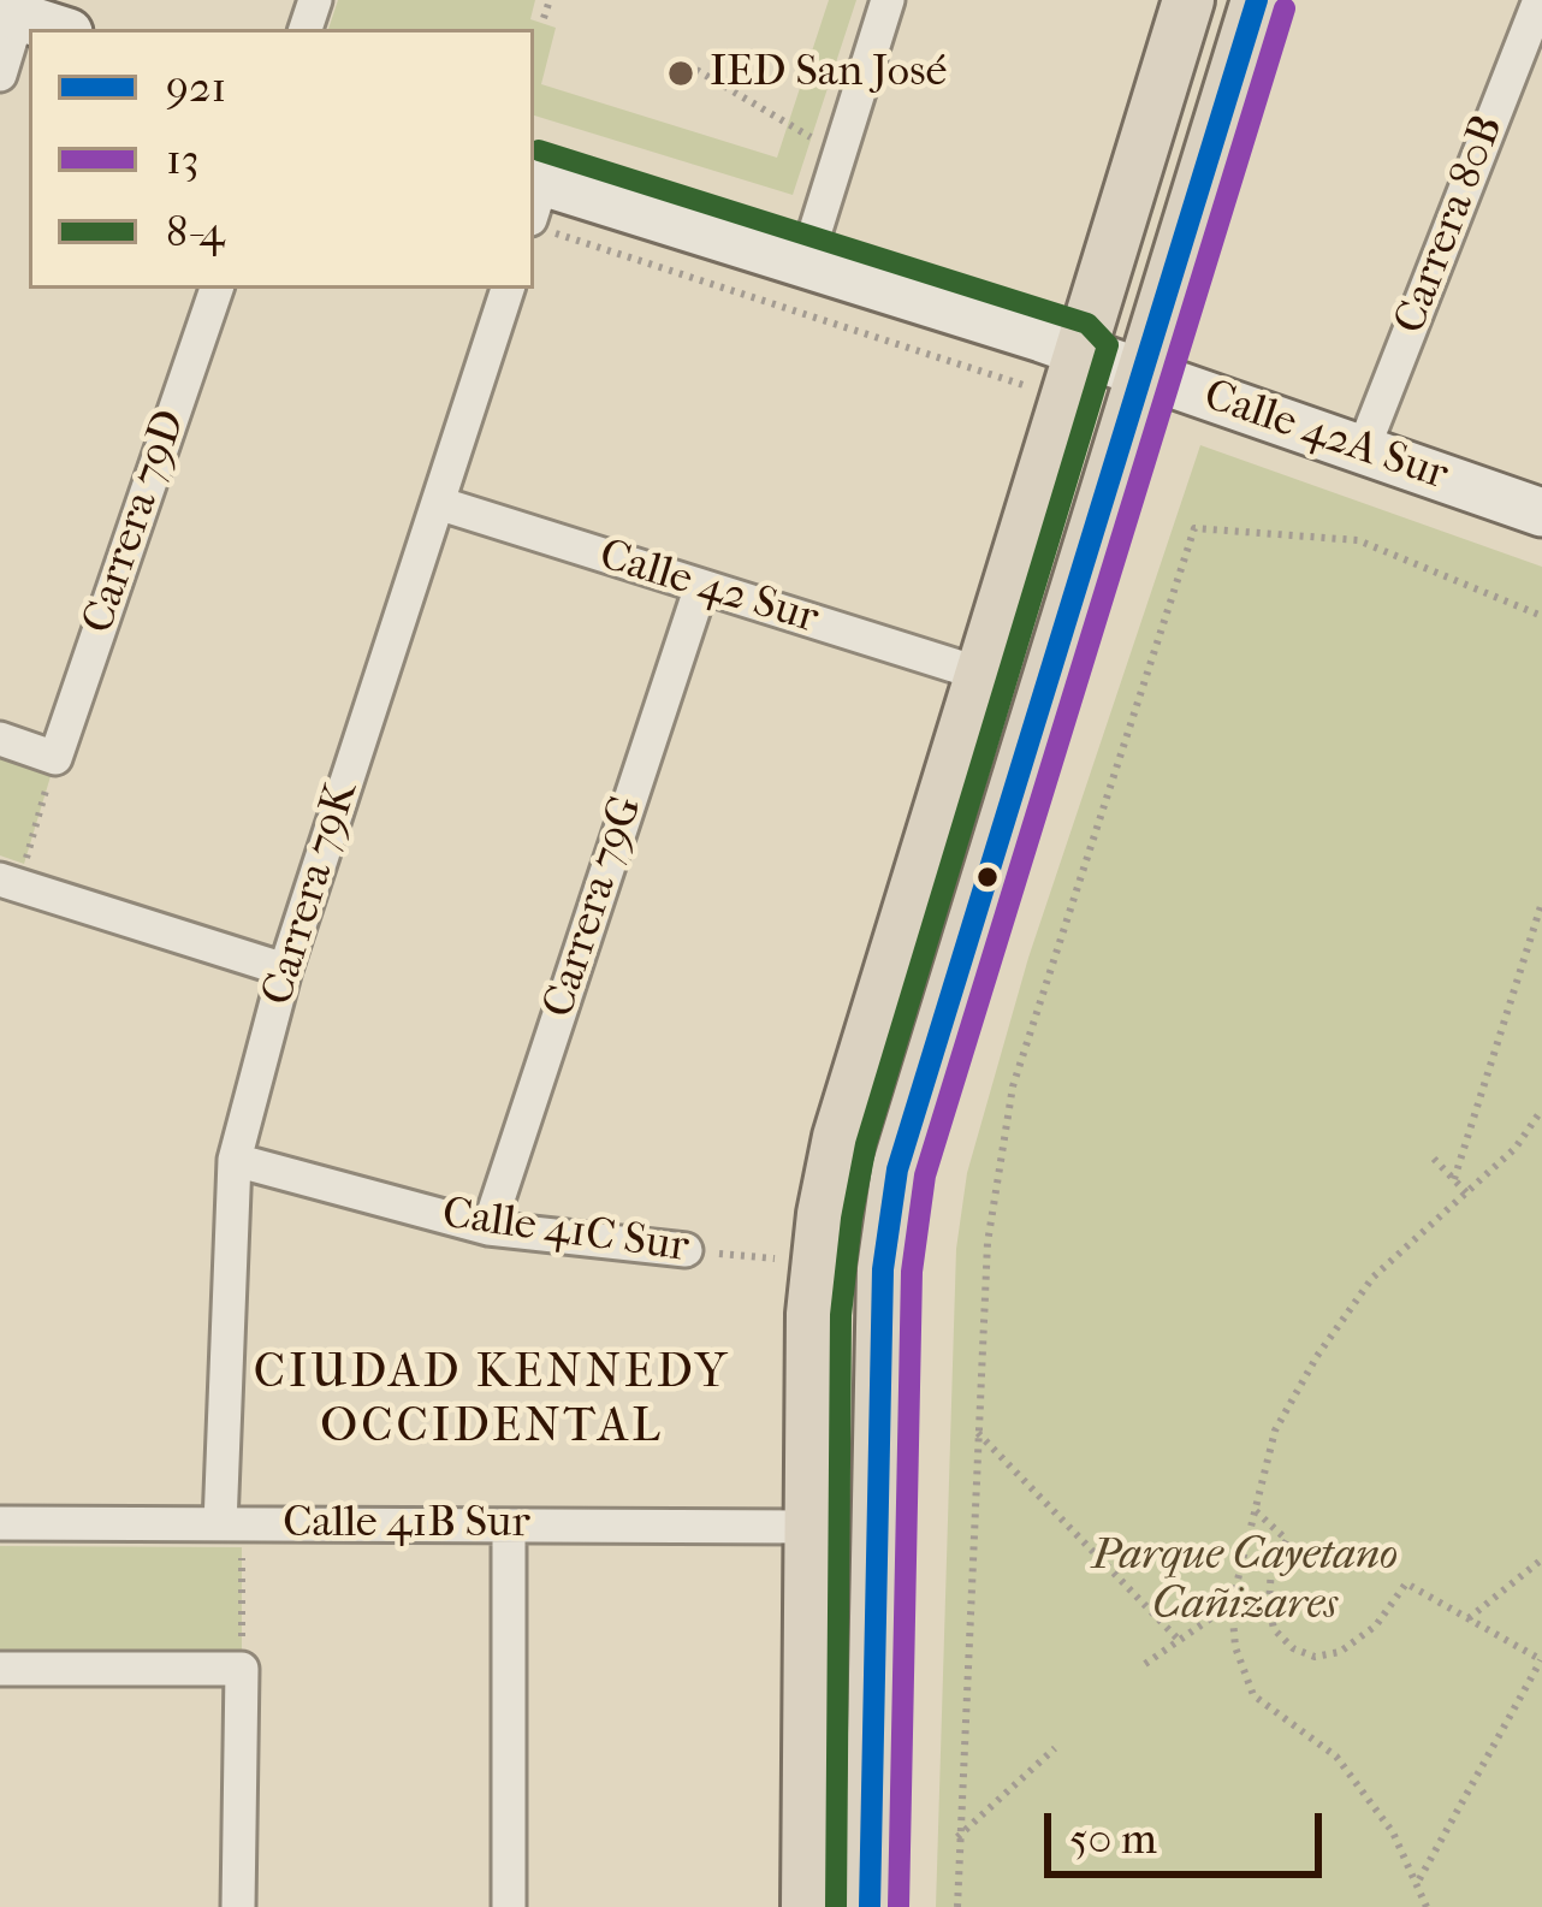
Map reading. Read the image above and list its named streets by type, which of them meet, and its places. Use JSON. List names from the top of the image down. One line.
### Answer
{"streets":{"street":["Carrera 80B","Calle 42A Sur","Carrera 79D","Calle 42 Sur","Carrera 79K","Carrera 79G","Calle 41C Sur","Calle 41B Sur"]},"crossings":[["Carrera 80B","Calle 42A Sur"],["Calle 42 Sur","Carrera 79K"],["Calle 42 Sur","Carrera 79G"],["Carrera 79K","Calle 41C Sur"],["Carrera 79K","Calle 41B Sur"],["Carrera 79G","Calle 41C Sur"]],"districts":["CIUDAD KENNEDY OCCIDENTAL"],"parks":["Parque Cayetano Cañizares"],"places":["IED San José"],"lines":["transit line 921","transit line 13","transit line 8-4"],"legend":["921","13","8-4"],"scale_bar":"50 m"}
